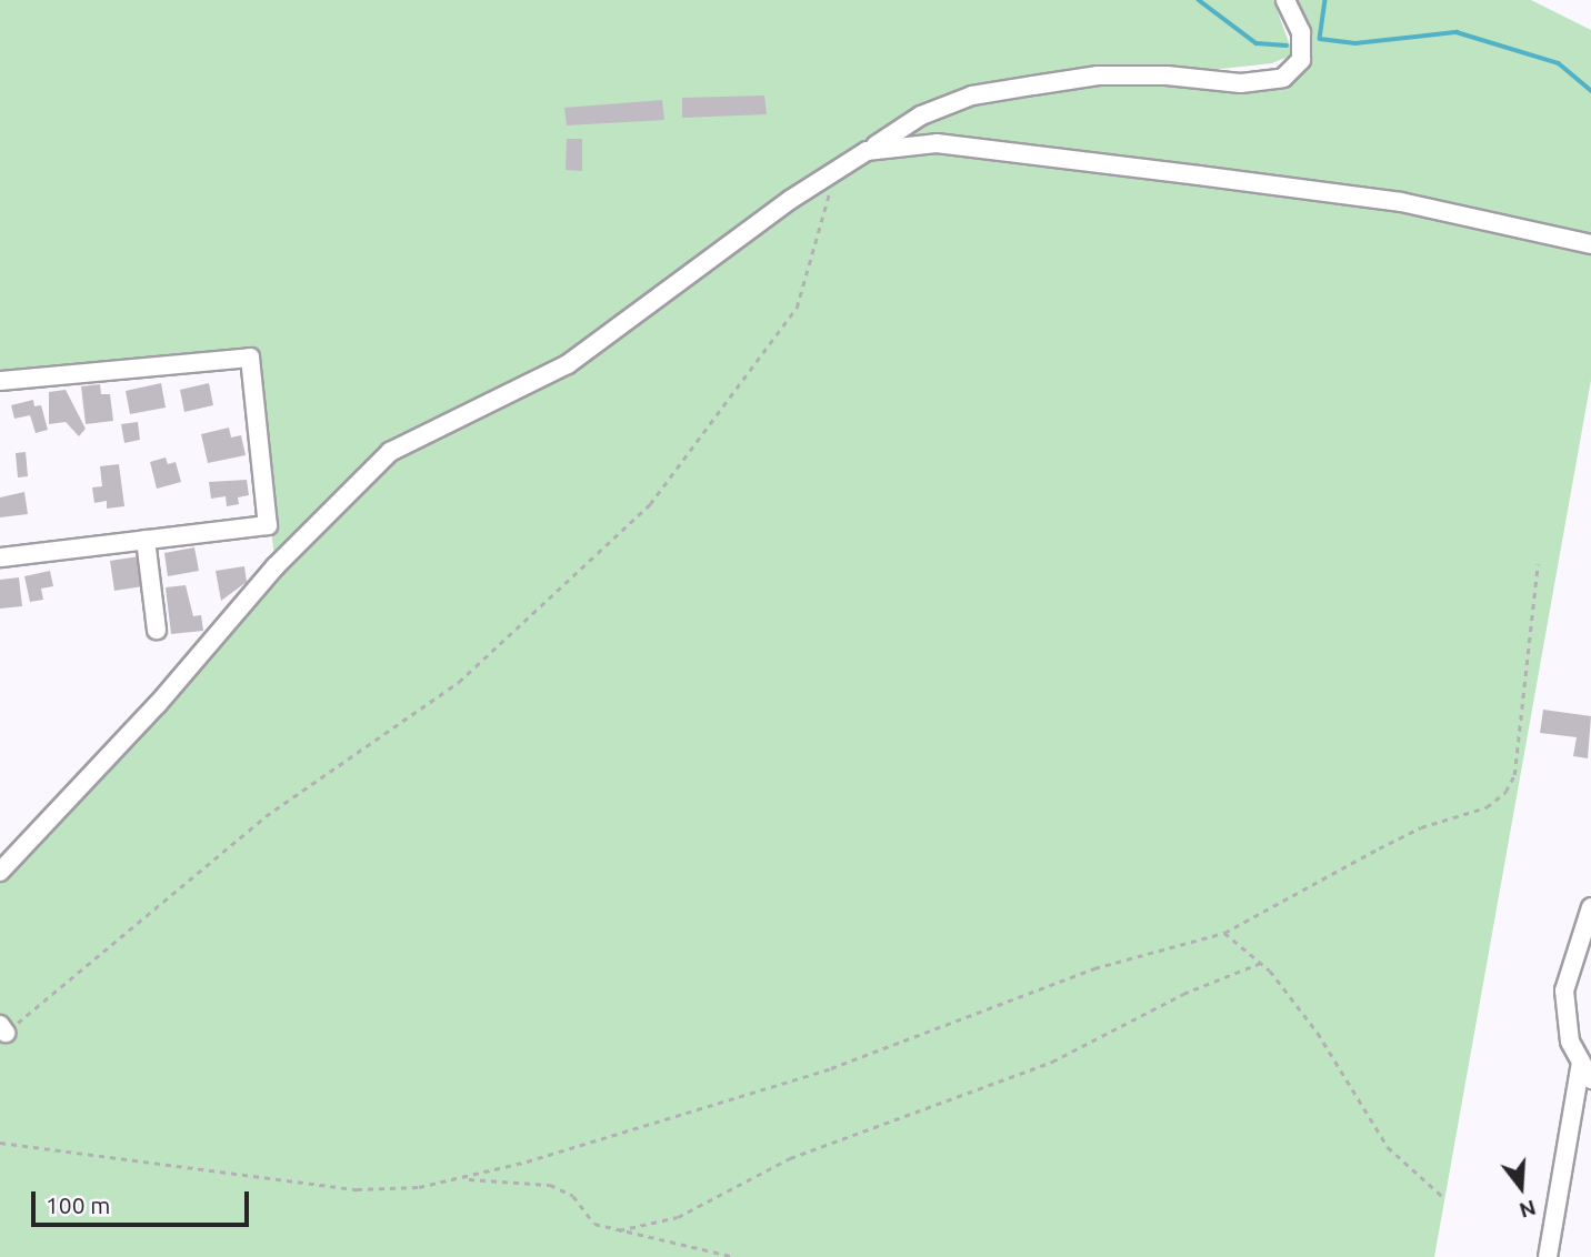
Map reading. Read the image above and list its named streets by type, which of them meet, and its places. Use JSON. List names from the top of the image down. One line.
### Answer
{"scale_bar":"100 m","north":"bottom"}
